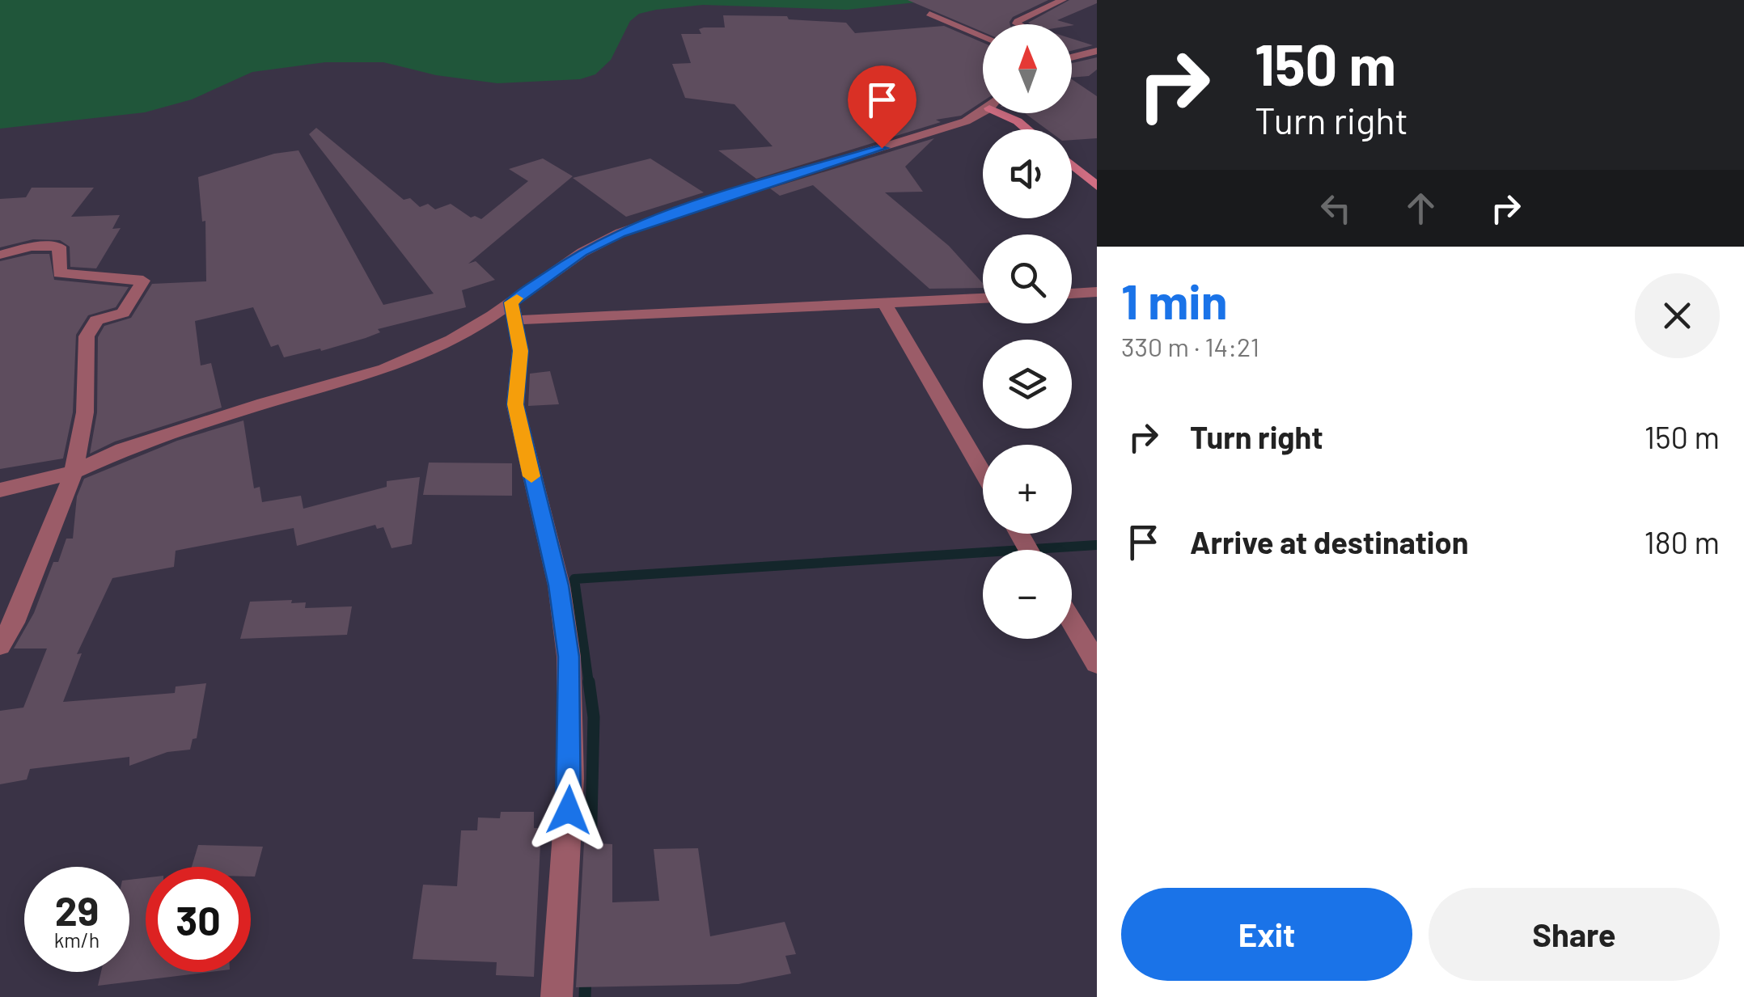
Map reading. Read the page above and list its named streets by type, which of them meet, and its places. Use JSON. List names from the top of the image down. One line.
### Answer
{"north":"top","page":{"turn":["150 m","Turn right"],"map_buttons":["+","−"],"heading":["1 min","330 m · 14:21"],"list":[{"name":"Turn right","value":"150 m"},{"name":"Arrive at destination","value":"180 m"}],"speed":"29 km/h","limit":"30","buttons":["Exit","Share"]}}
